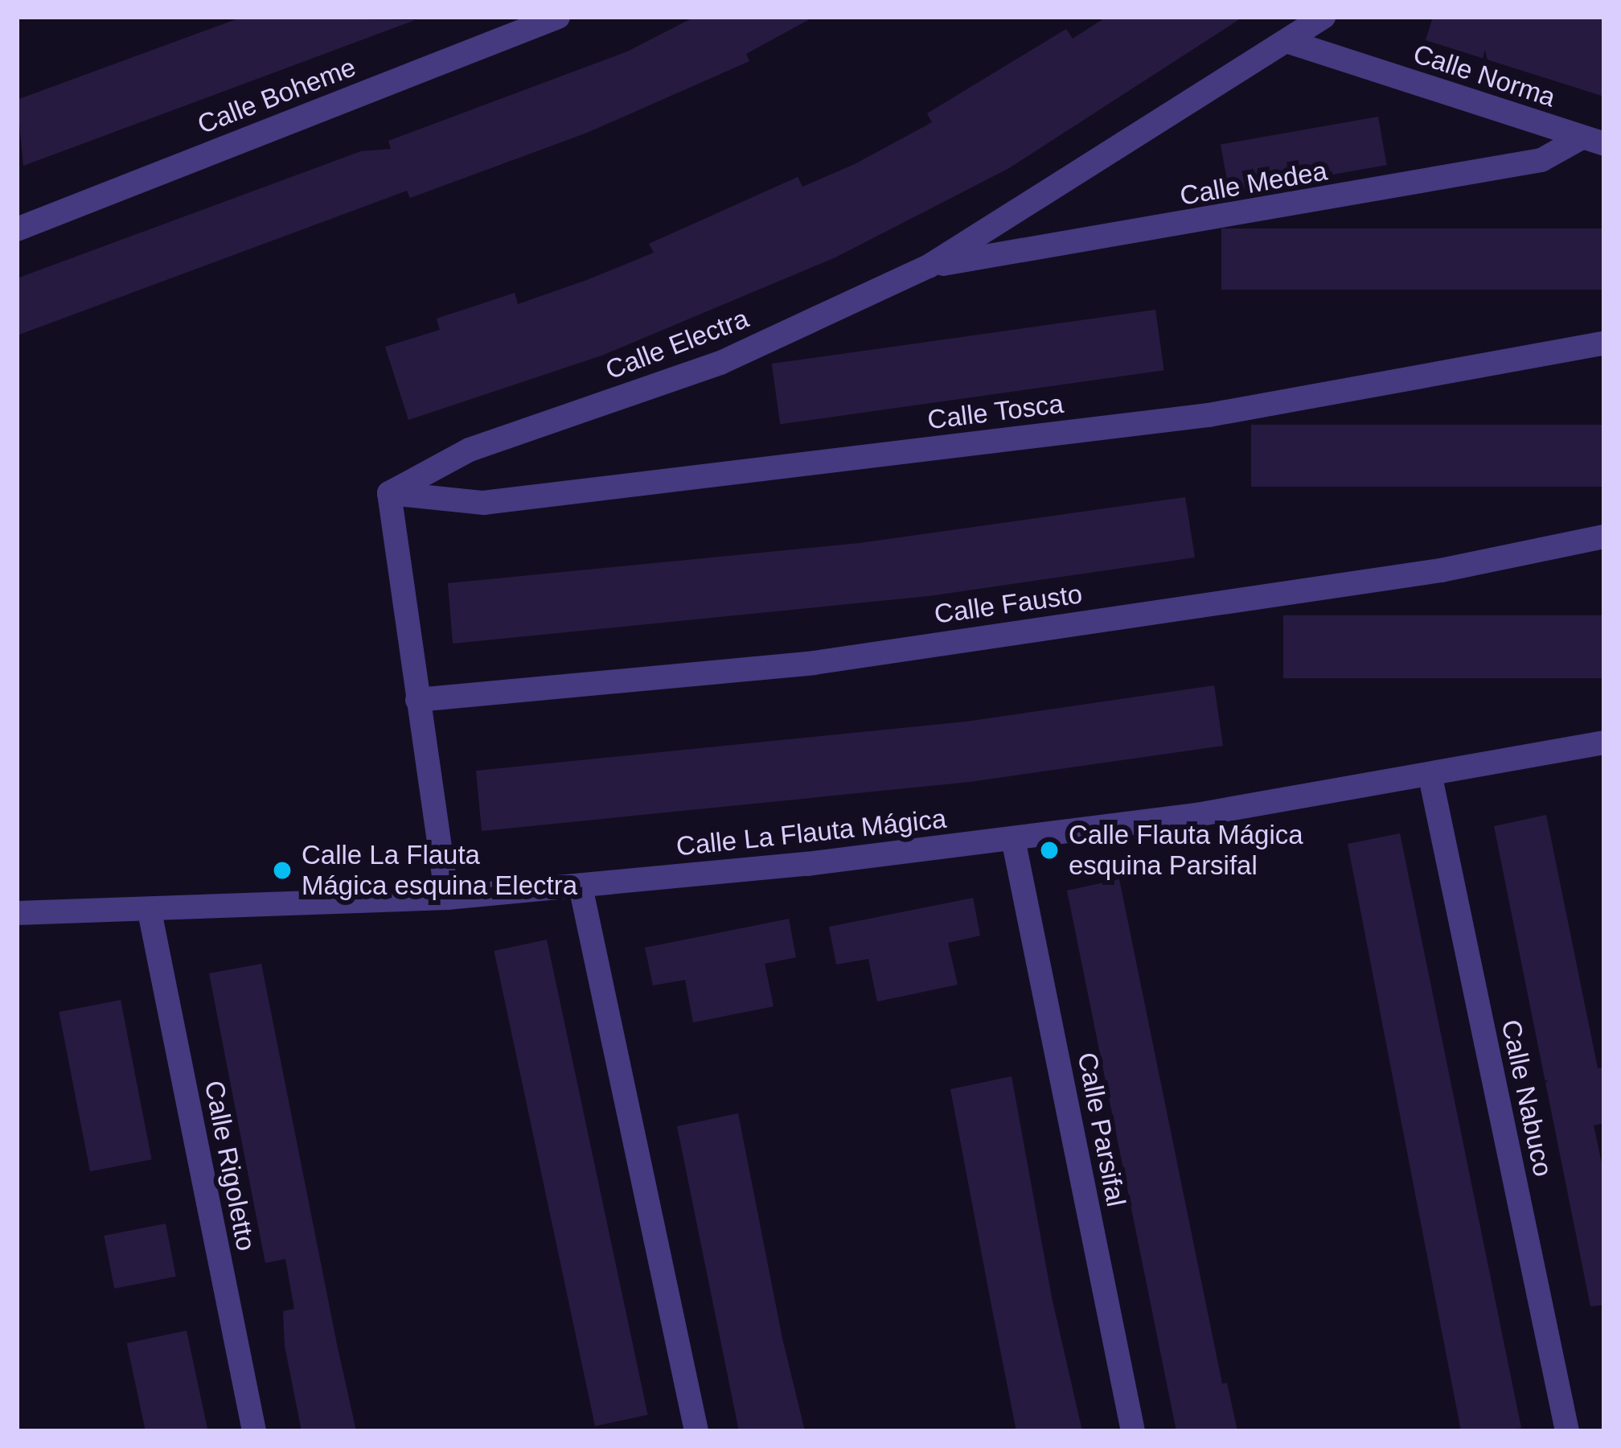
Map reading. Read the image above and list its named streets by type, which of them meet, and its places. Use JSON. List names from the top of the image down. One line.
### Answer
{"streets":{"street":["Calle Norma","Calle Boheme","Calle Medea","Calle Electra","Calle Tosca","Calle Fausto","Calle La Flauta Mágica","Calle Nabuco","Calle Parsifal","Calle Rigoletto"]},"crossings":[["Calle Norma","Calle Medea"],["Calle Norma","Calle Electra"],["Calle Medea","Calle Electra"],["Calle Electra","Calle Tosca"],["Calle La Flauta Mágica","Calle Nabuco"],["Calle La Flauta Mágica","Calle Parsifal"],["Calle La Flauta Mágica","Calle Rigoletto"]],"places":["Calle Flauta Mágica esquina Parsifal","Calle La Flauta Mágica esquina Electra"]}
